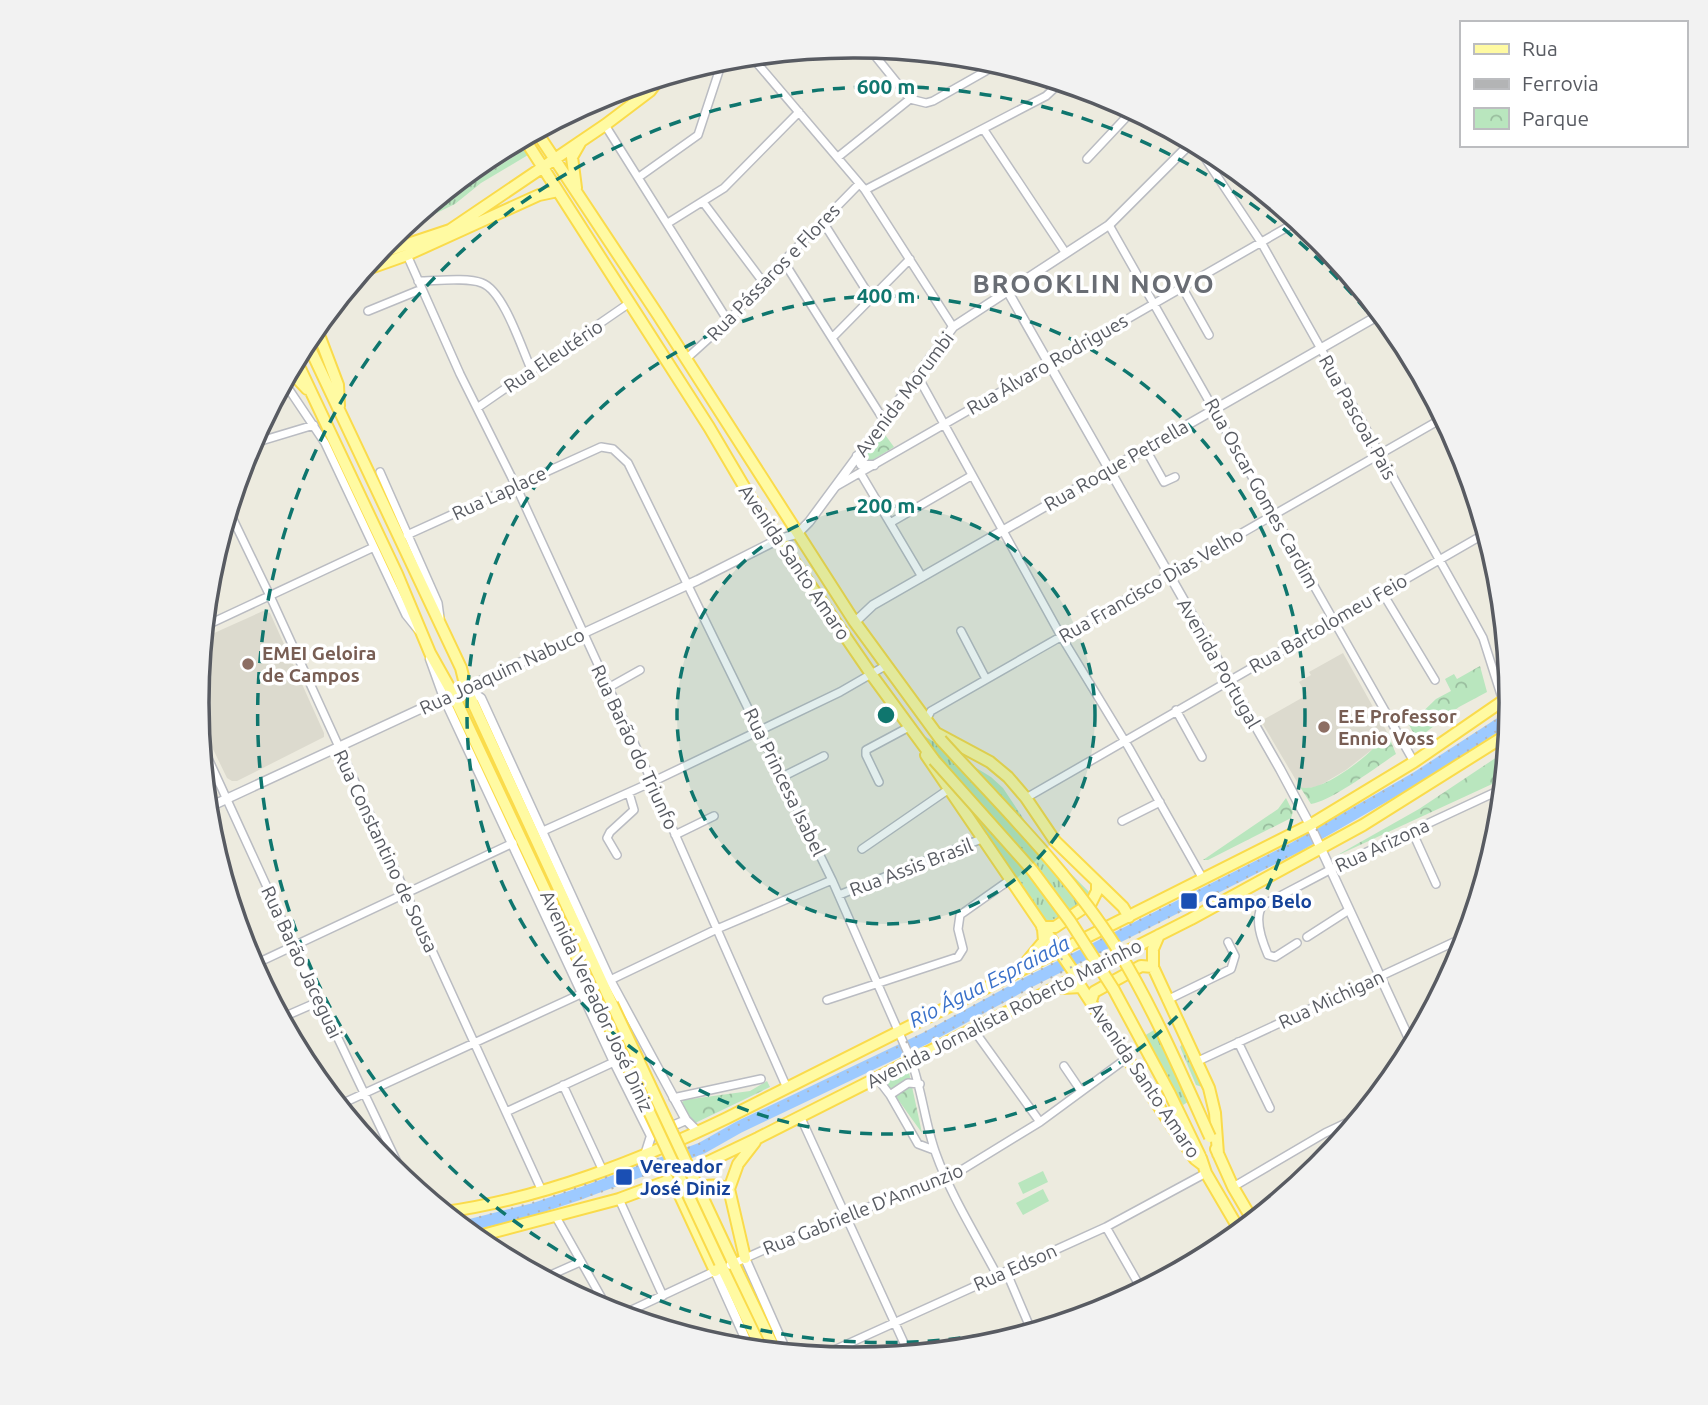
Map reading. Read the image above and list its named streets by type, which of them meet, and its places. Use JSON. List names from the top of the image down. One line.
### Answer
{"streets":{"main road":["Avenida Santo Amaro","Avenida Vereador José Diniz","Avenida Jornalista Roberto Marinho"],"street":["Rua Pássaros e Flores","Rua Eleutério","Rua Álvaro Rodrigues","Avenida Morumbi","Rua Pascoal Pais","Rua Roque Petrella","Rua Laplace","Rua Oscar Gomes Cardim","Rua Francisco Dias Velho","Rua Bartolomeu Feio","Avenida Portugal","Rua Joaquim Nabuco","Rua Barão do Triunfo","Rua Princesa Isabel","Rua Arizona","Rua Constantino de Sousa","Rua Assis Brasil","Rua Barão Jaceguai","Rua Michigan","Rua Gabrielle D'Annunzio","Rua Edson"]},"crossings":[["Rua Pássaros e Flores","Avenida Santo Amaro"],["Rua Eleutério","Avenida Santo Amaro"],["Rua Eleutério","Rua Barão do Triunfo"],["Rua Álvaro Rodrigues","Avenida Morumbi"],["Rua Álvaro Rodrigues","Rua Pascoal Pais"],["Rua Álvaro Rodrigues","Rua Oscar Gomes Cardim"],["Rua Álvaro Rodrigues","Avenida Portugal"],["Avenida Morumbi","Rua Oscar Gomes Cardim"],["Avenida Morumbi","Avenida Santo Amaro"],["Avenida Morumbi","Avenida Portugal"],["Avenida Morumbi","Rua Joaquim Nabuco"],["Rua Pascoal Pais","Rua Roque Petrella"],["Rua Pascoal Pais","Rua Francisco Dias Velho"],["Rua Pascoal Pais","Rua Bartolomeu Feio"],["Rua Roque Petrella","Rua Oscar Gomes Cardim"],["Rua Roque Petrella","Avenida Santo Amaro"],["Rua Roque Petrella","Avenida Portugal"],["Rua Laplace","Rua Barão do Triunfo"],["Rua Laplace","Rua Princesa Isabel"],["Rua Laplace","Avenida Vereador José Diniz"],["Rua Oscar Gomes Cardim","Rua Francisco Dias Velho"],["Rua Oscar Gomes Cardim","Rua Bartolomeu Feio"],["Rua Oscar Gomes Cardim","Avenida Jornalista Roberto Marinho"],["Avenida Santo Amaro","Rua Francisco Dias Velho"],["Avenida Santo Amaro","Rua Bartolomeu Feio"],["Avenida Santo Amaro","Rua Joaquim Nabuco"],["Avenida Santo Amaro","Rua Assis Brasil"],["Avenida Santo Amaro","Rua Michigan"],["Avenida Santo Amaro","Avenida Jornalista Roberto Marinho"],["Avenida Santo Amaro","Rua Gabrielle D'Annunzio"],["Avenida Santo Amaro","Rua Edson"],["Rua Francisco Dias Velho","Avenida Portugal"],["Rua Bartolomeu Feio","Avenida Portugal"],["Avenida Portugal","Rua Arizona"],["Avenida Portugal","Rua Michigan"],["Avenida Portugal","Avenida Jornalista Roberto Marinho"],["Rua Joaquim Nabuco","Rua Barão do Triunfo"],["Rua Joaquim Nabuco","Rua Princesa Isabel"],["Rua Joaquim Nabuco","Rua Constantino de Sousa"],["Rua Joaquim Nabuco","Rua Barão Jaceguai"],["Rua Joaquim Nabuco","Avenida Vereador José Diniz"],["Rua Barão do Triunfo","Avenida Jornalista Roberto Marinho"],["Rua Princesa Isabel","Rua Assis Brasil"],["Rua Princesa Isabel","Avenida Jornalista Roberto Marinho"],["Rua Princesa Isabel","Rua Gabrielle D'Annunzio"],["Rua Princesa Isabel","Rua Edson"],["Rua Constantino de Sousa","Avenida Jornalista Roberto Marinho"],["Avenida Vereador José Diniz","Avenida Jornalista Roberto Marinho"],["Avenida Vereador José Diniz","Rua Gabrielle D'Annunzio"]],"districts":["BROOKLIN NOVO"],"water":["Rio Água Espraiada"],"places":{"other":["EMEI Geloira de Campos","E.E Professor Ennio Voss"],"transit":["Campo Belo","Vereador José Diniz"]},"legend":["Rua","Ferrovia","Parque"],"rings":["600 m","400 m","200 m"]}
